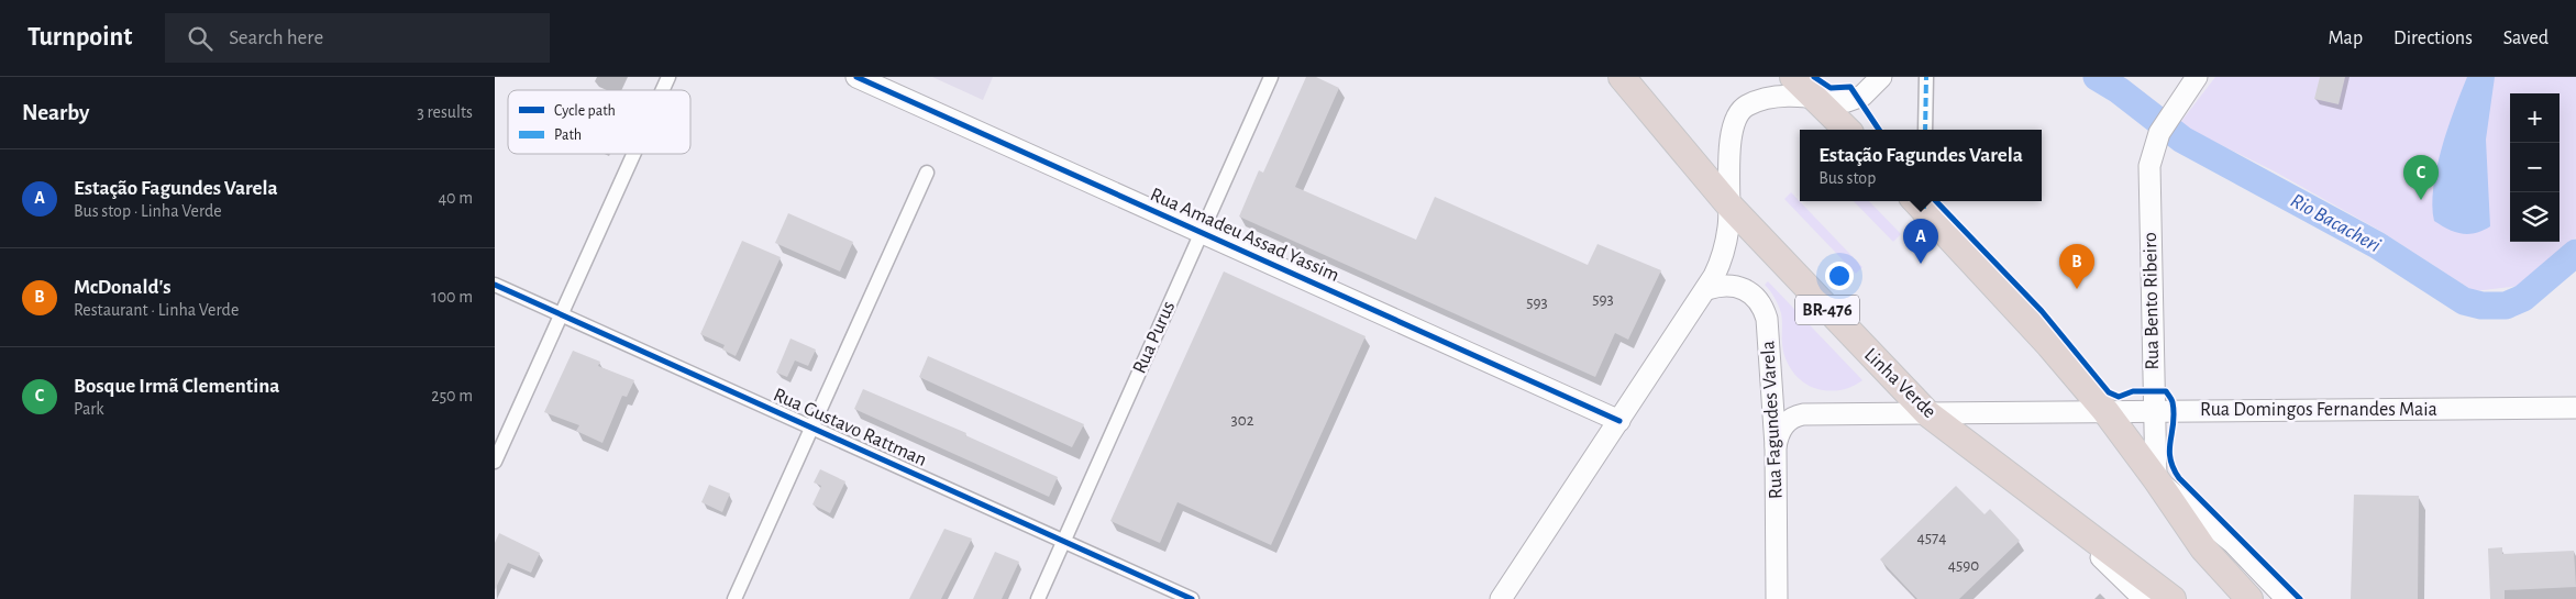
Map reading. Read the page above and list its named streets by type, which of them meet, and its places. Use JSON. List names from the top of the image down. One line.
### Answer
{"streets":{"highway":["BR-476","Linha Verde"],"main road":["Rua Amadeu Assad Yassim","Rua Bento Ribeiro","Rua Domingos Fernandes Maia","Rua Fagundes Varela"],"street":["Rua Purus","Rua Gustavo Rattman"]},"crossings":[["Rua Amadeu Assad Yassim","Rua Purus"],["Rua Bento Ribeiro","Rua Domingos Fernandes Maia"],["Rua Purus","Rua Gustavo Rattman"],["Linha Verde","Rua Domingos Fernandes Maia"],["Rua Domingos Fernandes Maia","Rua Fagundes Varela"]],"water":["Rio Bacacheri"],"house_numbers":["593","593","302","4574","4590"],"legend":["Cycle path","Path"],"page":{"header":"Turnpoint","search":"Search here","nav":["Map","Directions","Saved"],"heading":["Nearby","3 results"],"map_buttons":["+","−"],"popup":["Estação Fagundes Varela","Bus stop"],"list":[{"mark":"A","name":"Estação Fagundes Varela","note":"Bus stop · Linha Verde","value":"40 m"},{"mark":"B","name":"McDonald's","note":"Restaurant · Linha Verde","value":"100 m"},{"mark":"C","name":"Bosque Irmã Clementina","note":"Park","value":"250 m"}],"pins":["C","A","B"]}}
